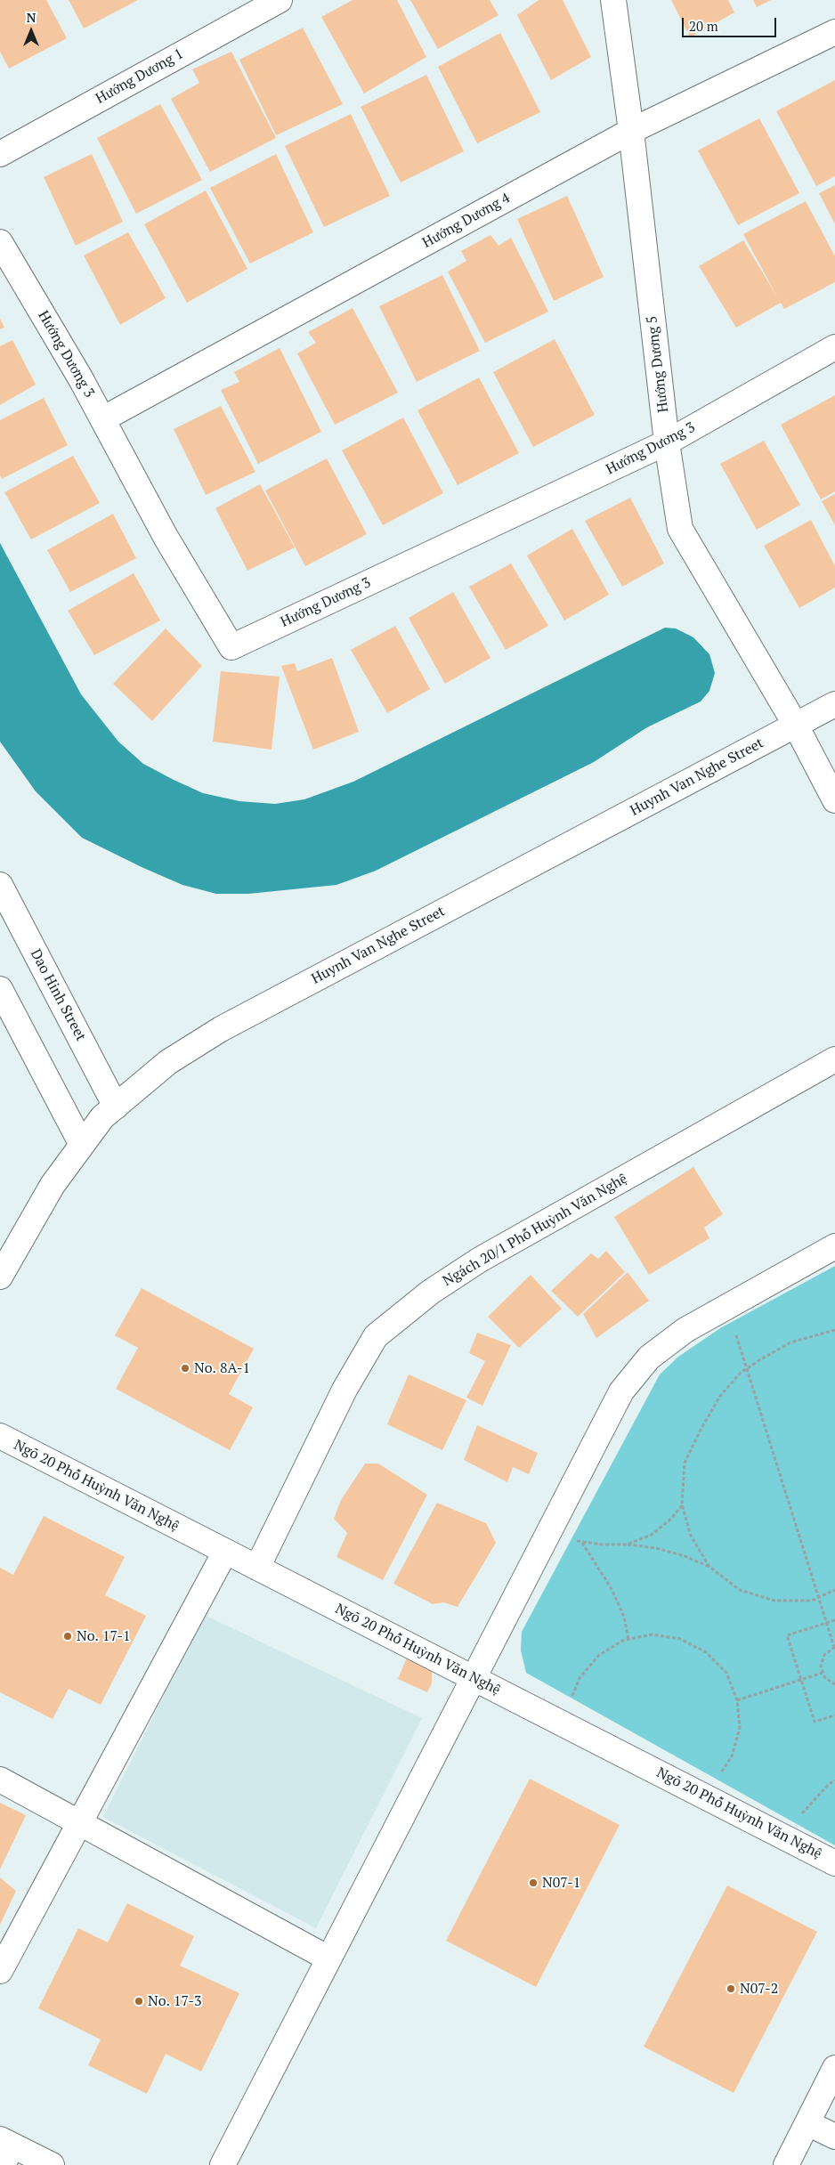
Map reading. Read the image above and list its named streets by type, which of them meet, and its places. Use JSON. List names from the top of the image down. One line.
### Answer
{"streets":{"street":["Hướng Dương 1","Hướng Dương 4","Hướng Dương 3","Hướng Dương 5","Huynh Van Nghe Street","Dao Hinh Street","Ngách 20/1 Phố Huỳnh Văn Nghệ","Ngõ 20 Phố Huỳnh Văn Nghệ"]},"crossings":[["Hướng Dương 4","Hướng Dương 3"],["Hướng Dương 4","Hướng Dương 5"],["Hướng Dương 3","Hướng Dương 5"],["Hướng Dương 5","Huynh Van Nghe Street"],["Huynh Van Nghe Street","Dao Hinh Street"],["Ngách 20/1 Phố Huỳnh Văn Nghệ","Ngõ 20 Phố Huỳnh Văn Nghệ"]],"places":["No. 8A-1","No. 17-1","N07-1","N07-2","No. 17-3"],"scale_bar":"20 m","north":"top"}
